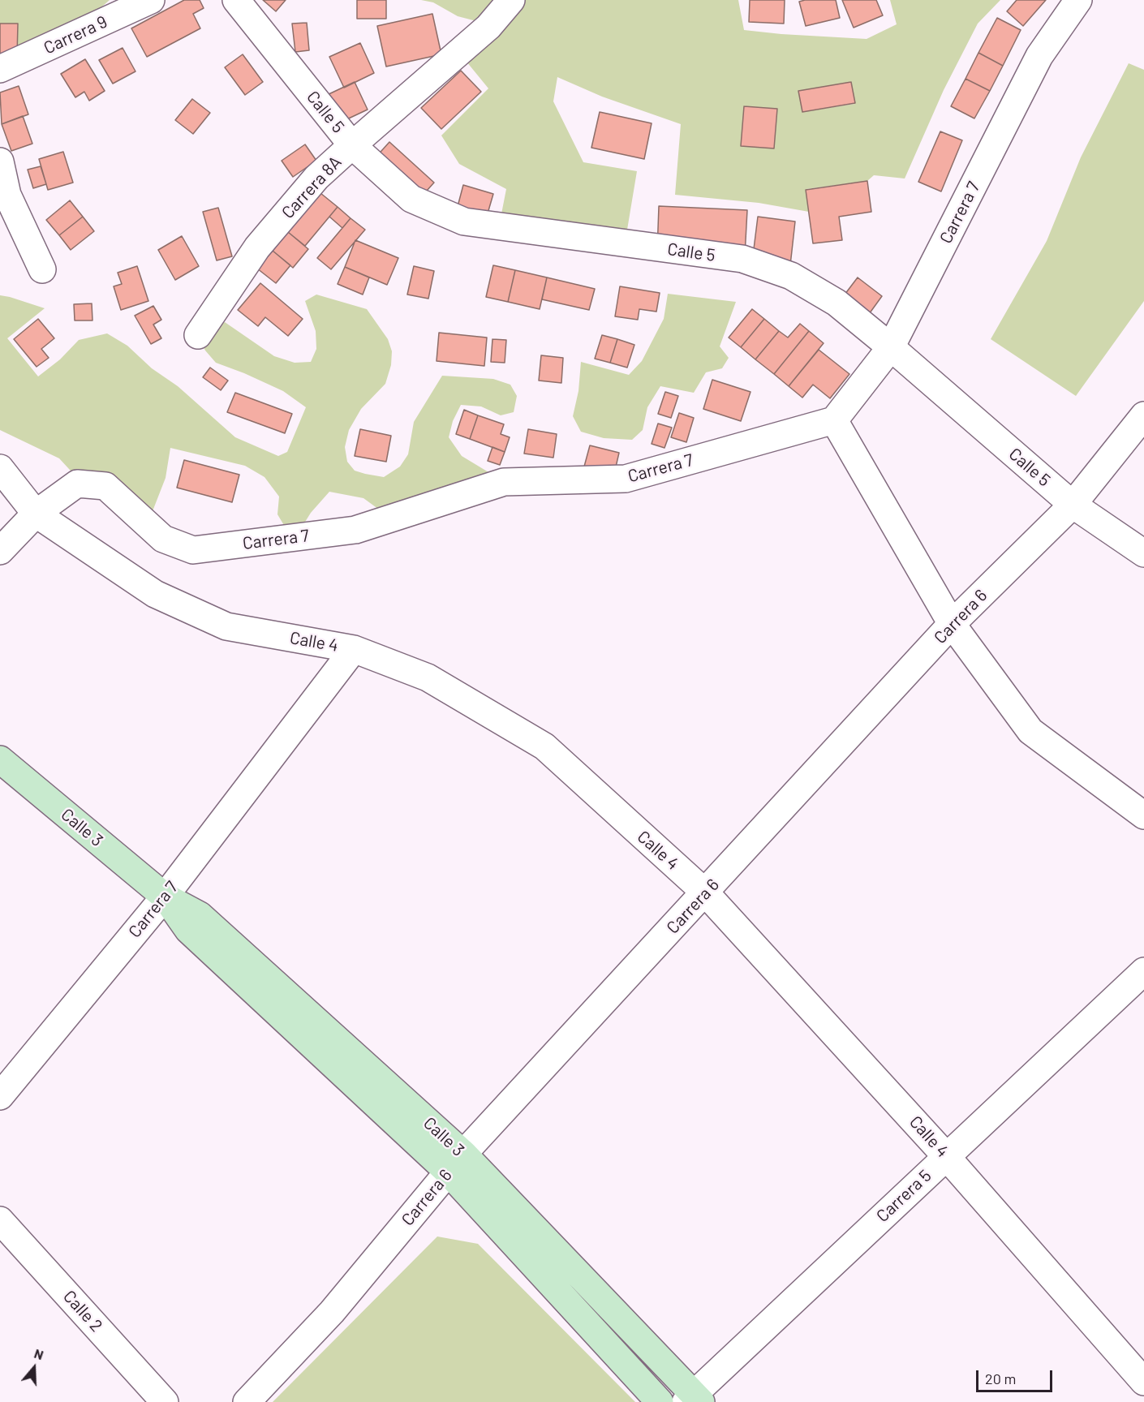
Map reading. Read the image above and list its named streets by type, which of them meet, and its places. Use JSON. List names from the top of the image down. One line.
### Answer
{"streets":{"main road":["Calle 3"],"street":["Carrera 9","Calle 5","Carrera 8A","Carrera 7","Carrera 6","Calle 4","Carrera 5","Calle 2"]},"crossings":[["Calle 5","Carrera 8A"],["Calle 5","Carrera 7"],["Calle 5","Carrera 6"],["Carrera 7","Calle 4"],["Carrera 7","Calle 3"],["Carrera 6","Calle 4"],["Carrera 6","Calle 3"],["Calle 4","Carrera 5"],["Calle 3","Carrera 5"]],"scale_bar":"20 m","north":"top"}
